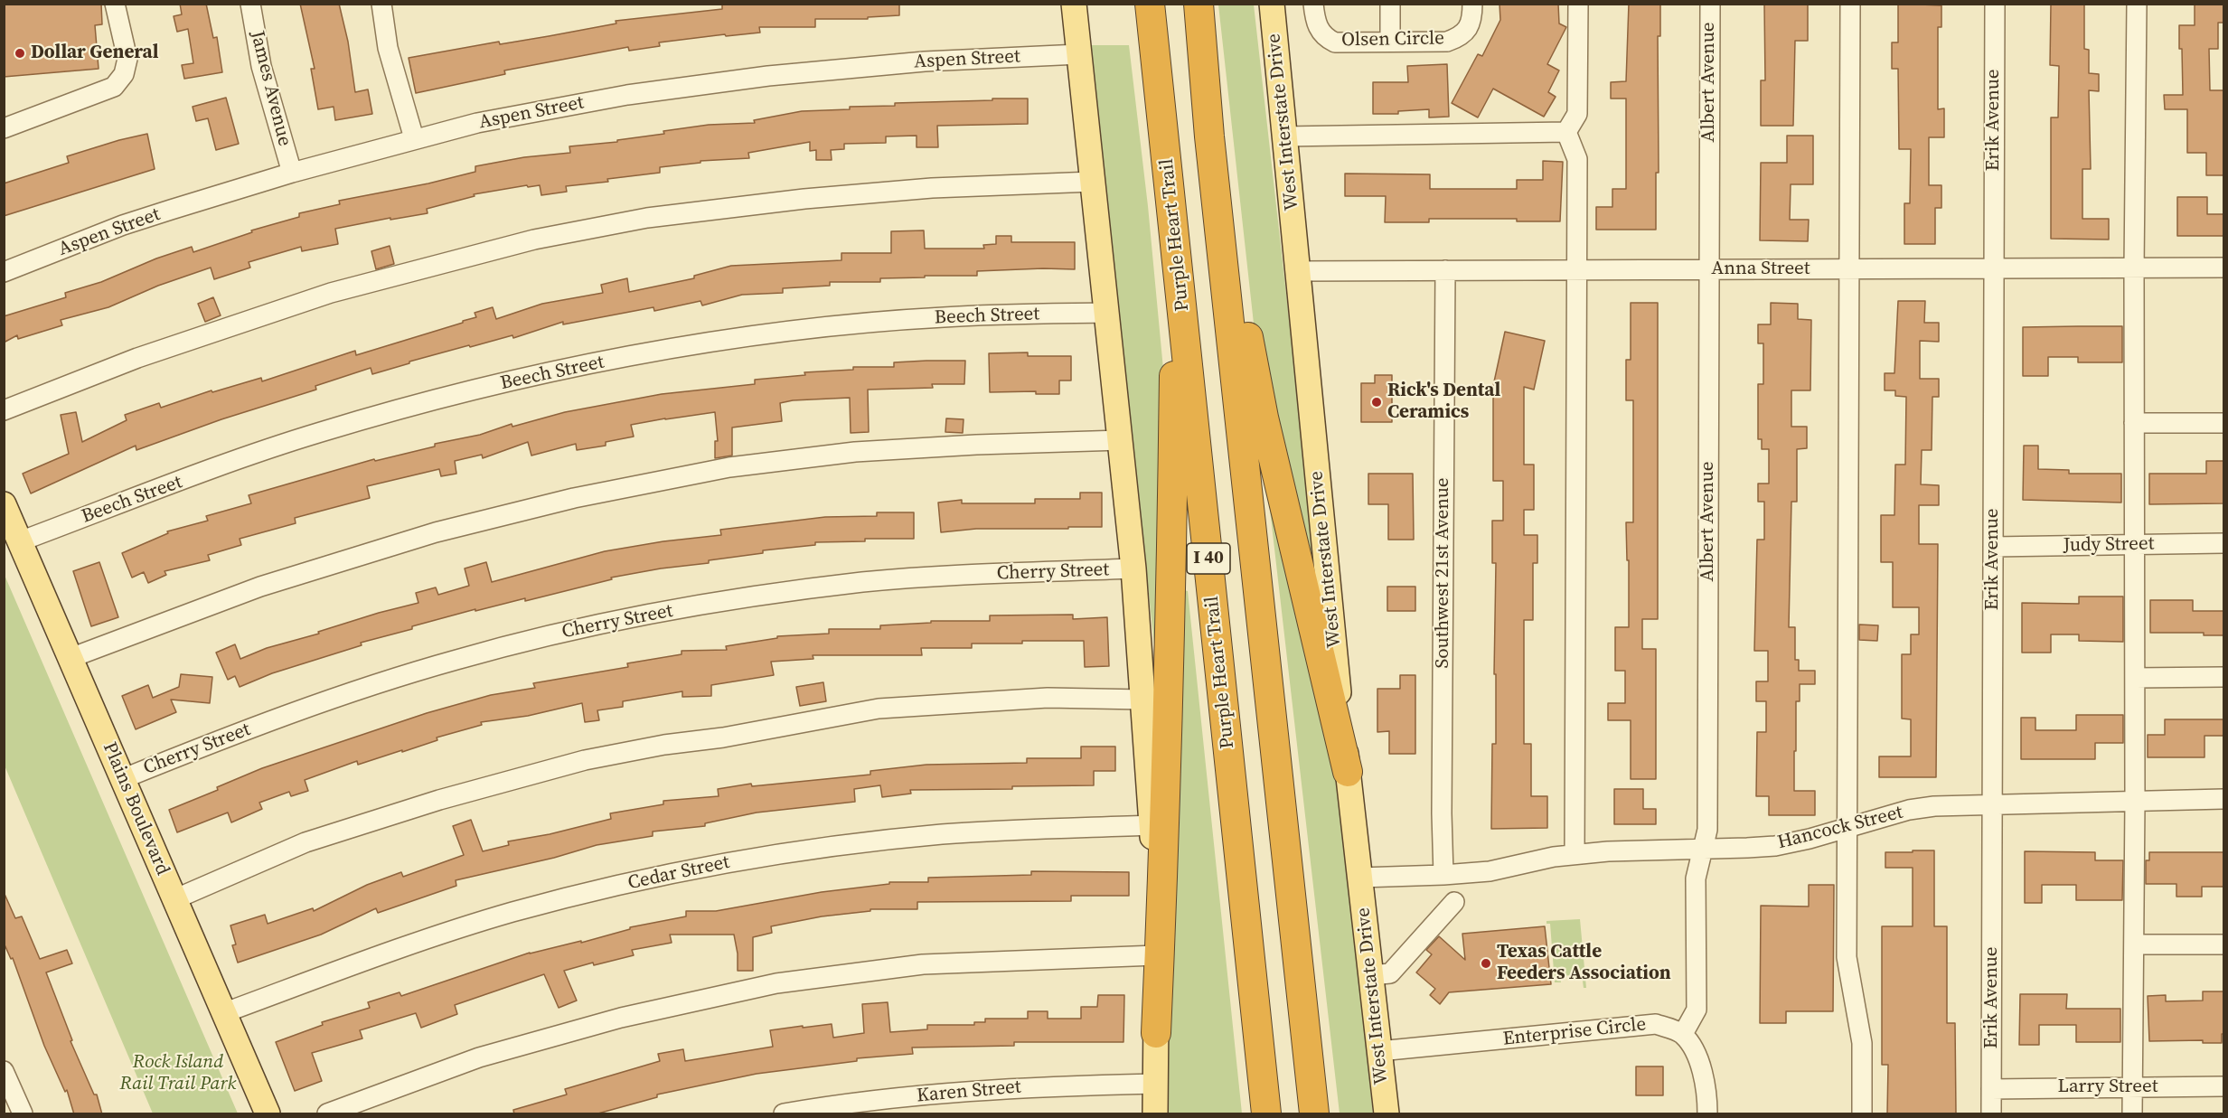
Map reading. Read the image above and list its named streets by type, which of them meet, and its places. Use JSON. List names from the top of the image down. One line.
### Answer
{"streets":{"highway":["Purple Heart Trail","I 40"],"main road":["West Interstate Drive","Plains Boulevard"],"street":["Olsen Circle","Aspen Street","Albert Avenue","James Avenue","Erik Avenue","Anna Street","Beech Street","Judy Street","Cherry Street","Southwest 21st Avenue","Hancock Street","Cedar Street","Enterprise Circle","Larry Street","Karen Street"]},"crossings":[["Aspen Street","James Avenue"],["Albert Avenue","Anna Street"],["Albert Avenue","Hancock Street"],["Albert Avenue","Enterprise Circle"],["Erik Avenue","Anna Street"],["Erik Avenue","Judy Street"],["Erik Avenue","Hancock Street"],["Erik Avenue","Larry Street"],["West Interstate Drive","Anna Street"],["West Interstate Drive","Hancock Street"],["West Interstate Drive","Enterprise Circle"],["Anna Street","Southwest 21st Avenue"],["Beech Street","Plains Boulevard"],["Cherry Street","Plains Boulevard"],["Southwest 21st Avenue","Hancock Street"],["Plains Boulevard","Cedar Street"]],"parks":["Rock Island Rail Trail Park"],"places":["Dollar General","Rick's Dental Ceramics","Texas Cattle Feeders Association"]}
